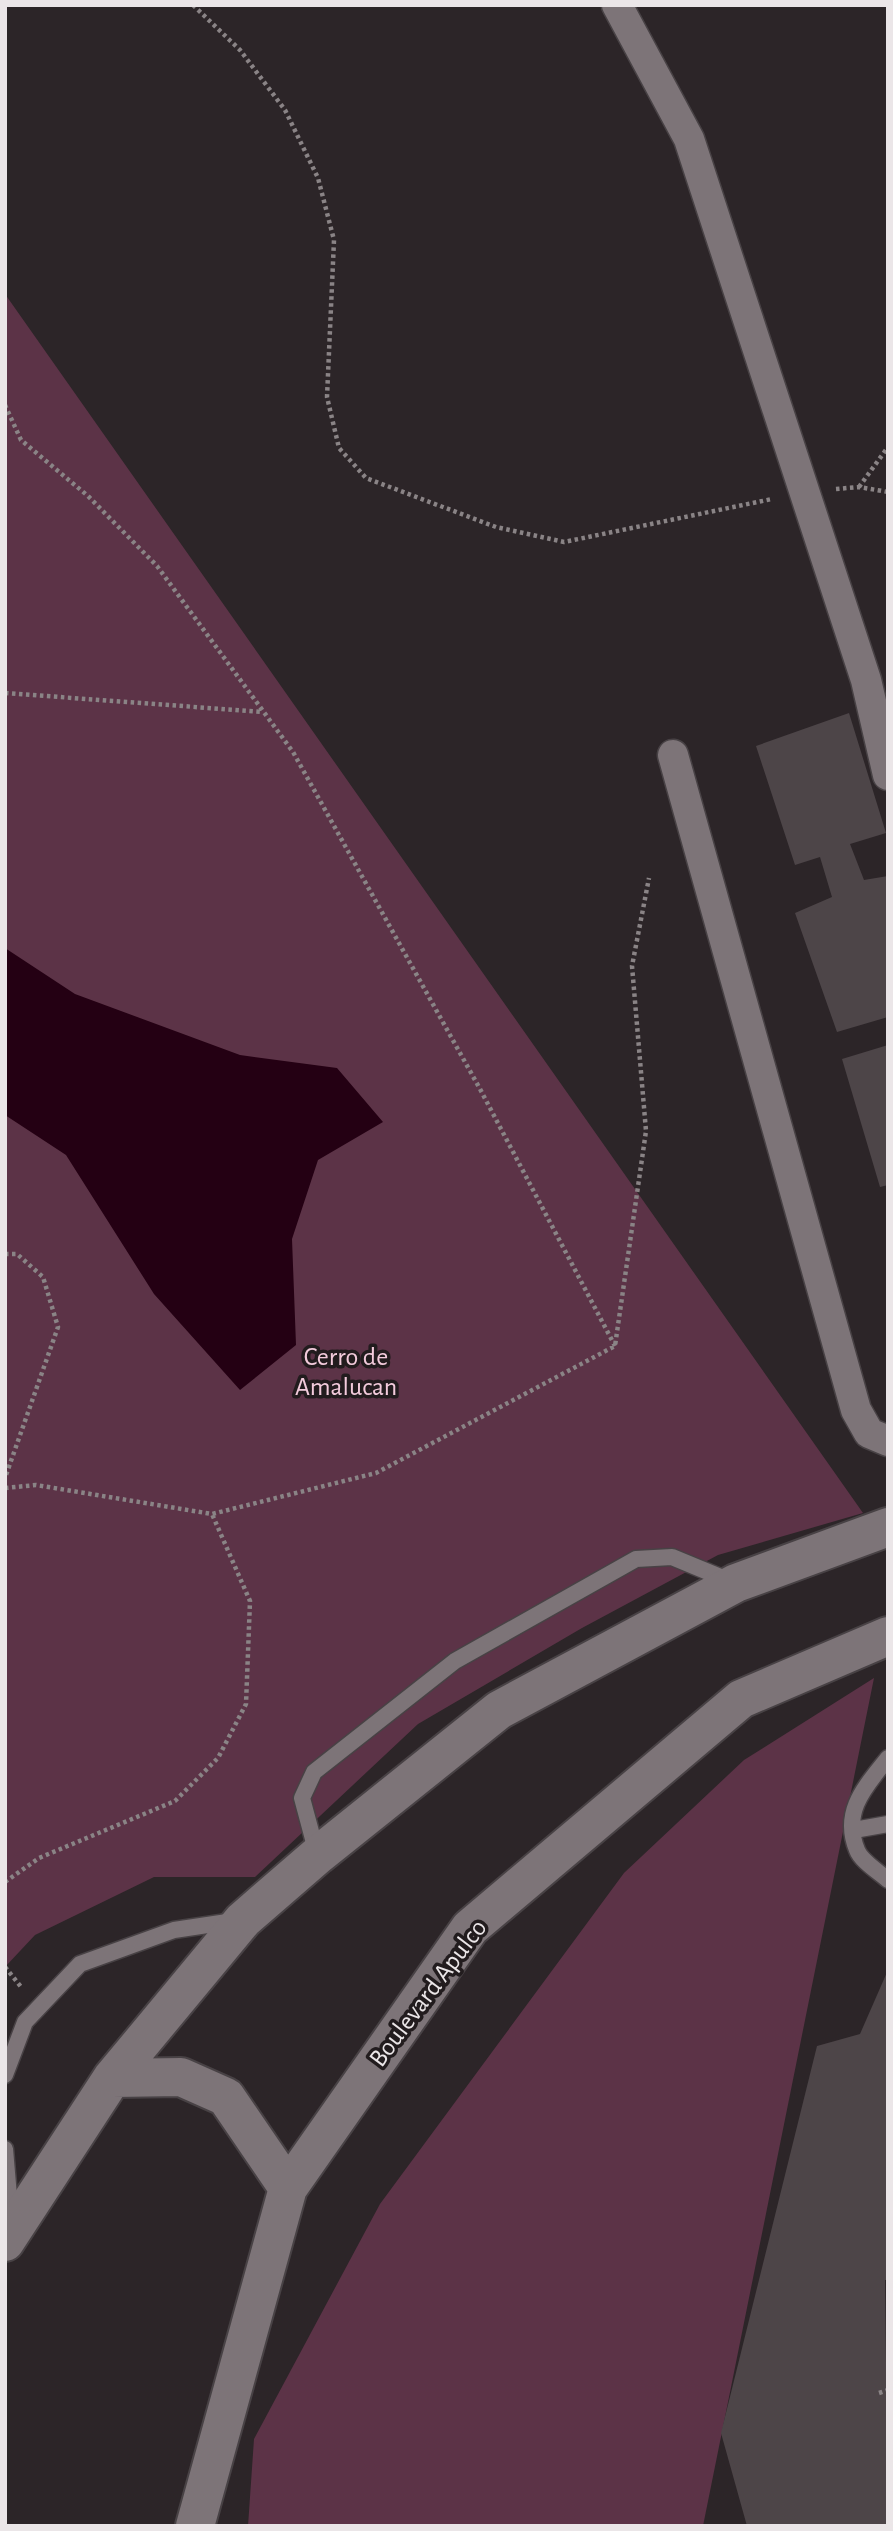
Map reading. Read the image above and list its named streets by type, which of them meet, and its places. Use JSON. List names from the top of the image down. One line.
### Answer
{"streets":{"street":["Boulevard Apulco"]},"parks":["Cerro de Amalucan"]}
